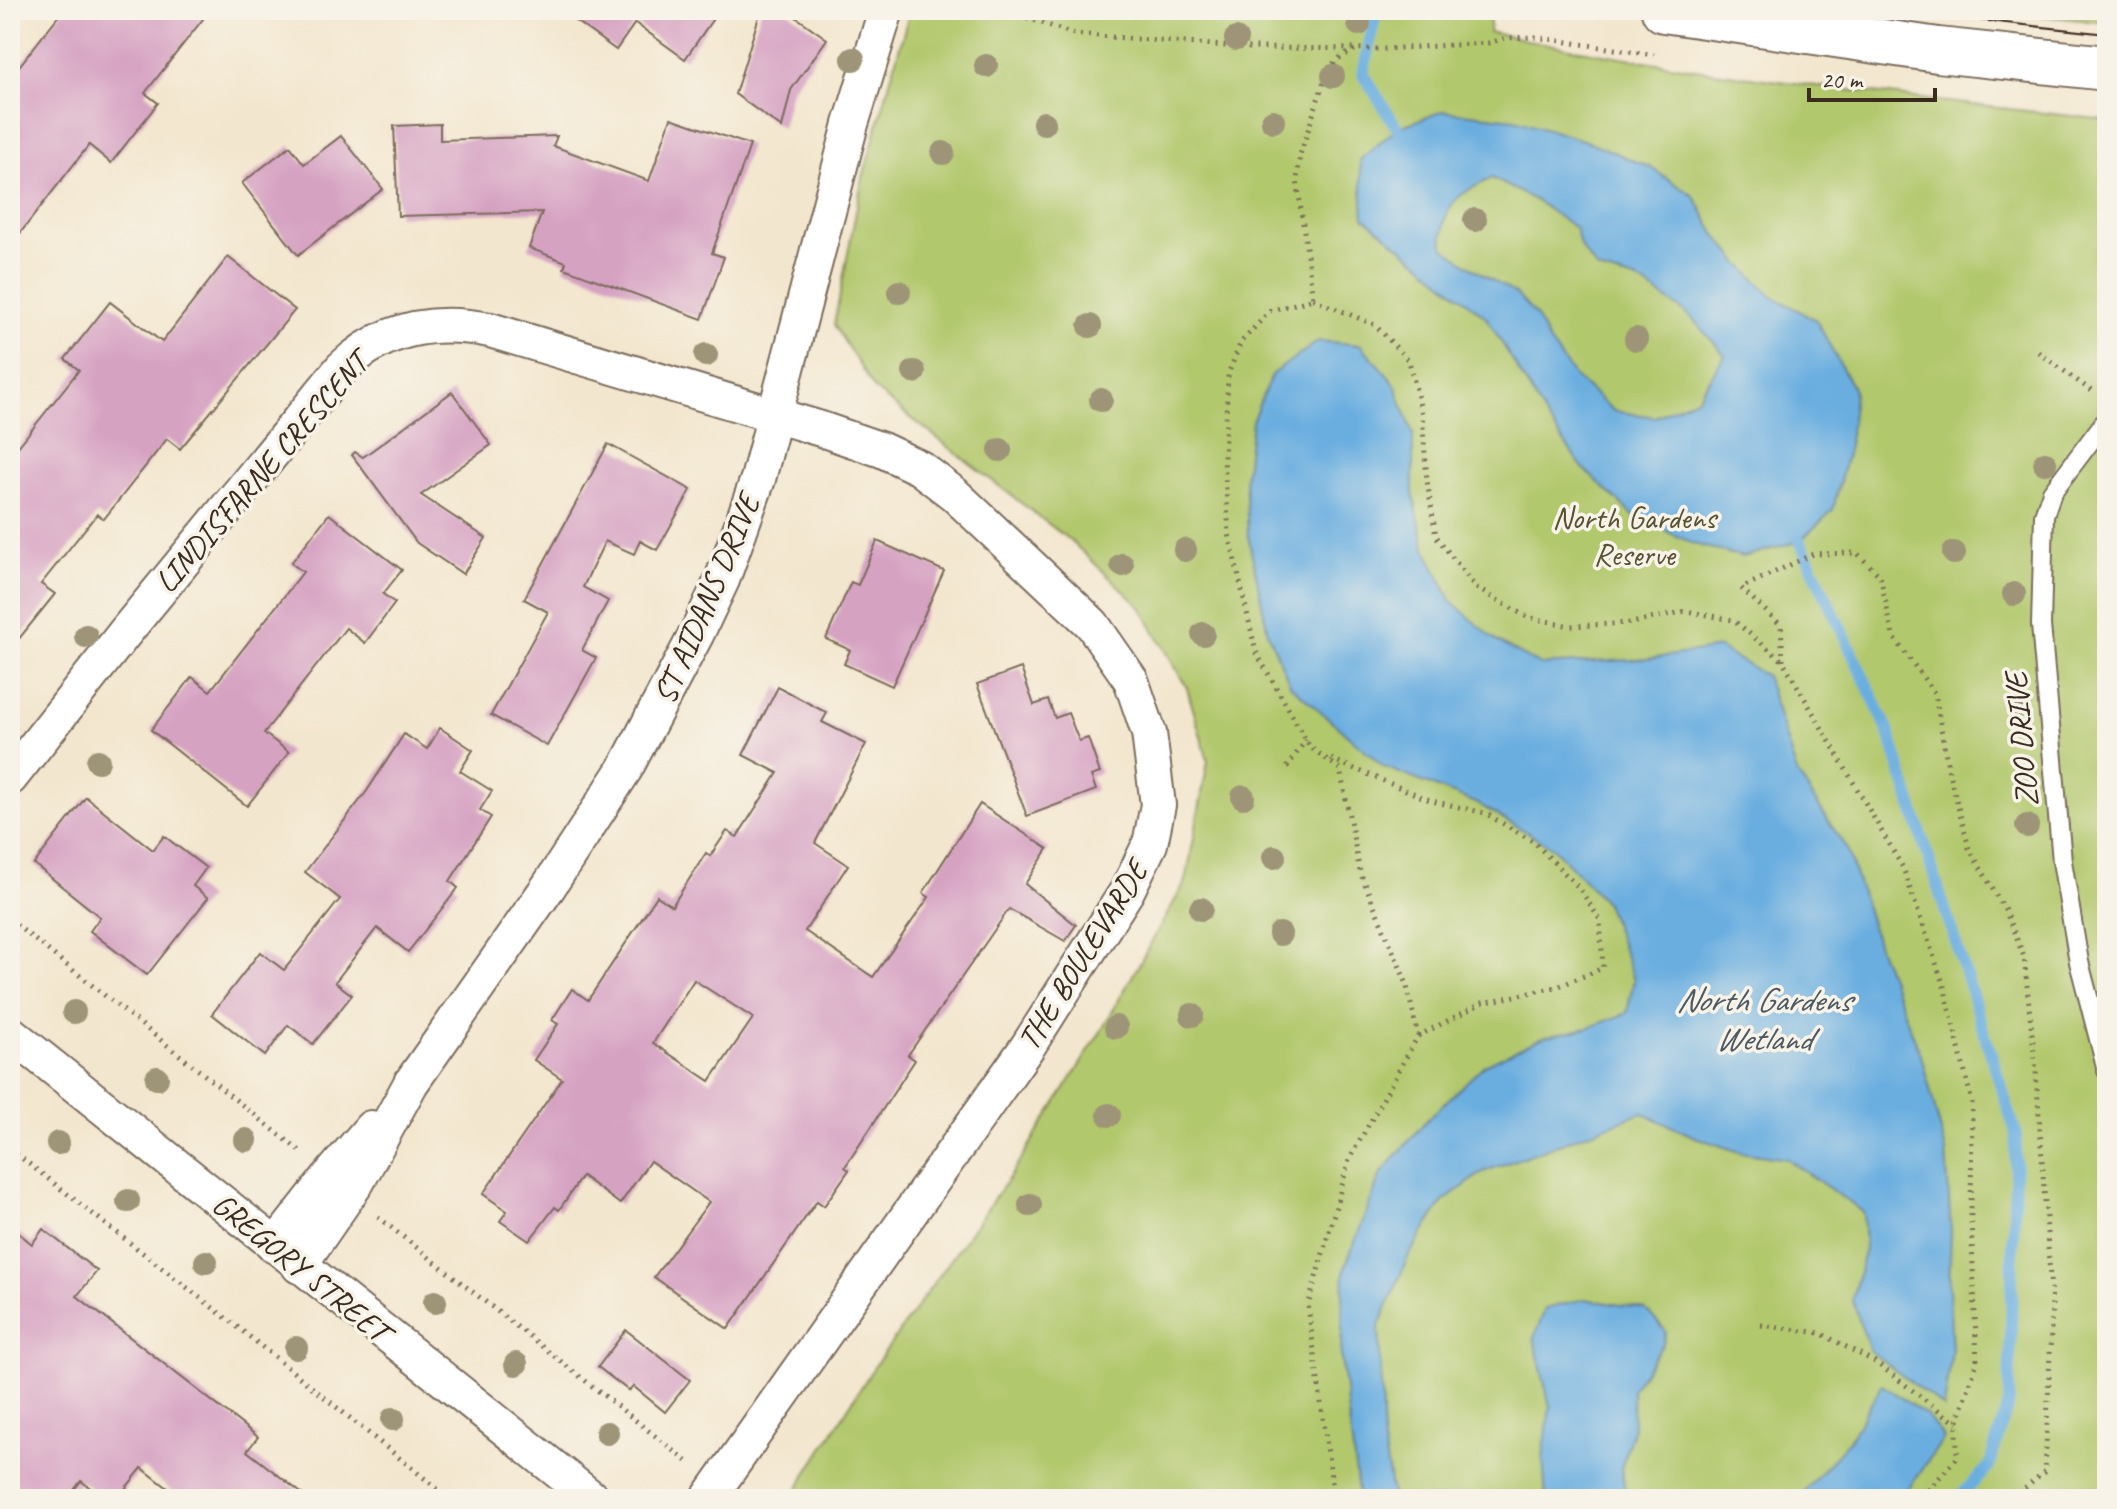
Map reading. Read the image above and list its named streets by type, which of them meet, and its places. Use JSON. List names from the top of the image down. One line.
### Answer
{"streets":{"street":["LINDISFARNE CRESCENT","ST AIDANS DRIVE","THE BOULEVARDE","GREGORY STREET"],"lane":["ZOO DRIVE"]},"crossings":[["LINDISFARNE CRESCENT","ST AIDANS DRIVE"],["LINDISFARNE CRESCENT","THE BOULEVARDE"],["ST AIDANS DRIVE","THE BOULEVARDE"],["ST AIDANS DRIVE","GREGORY STREET"]],"water":["North Gardens Wetland"],"parks":["North Gardens Reserve"],"scale_bar":"20 m"}
